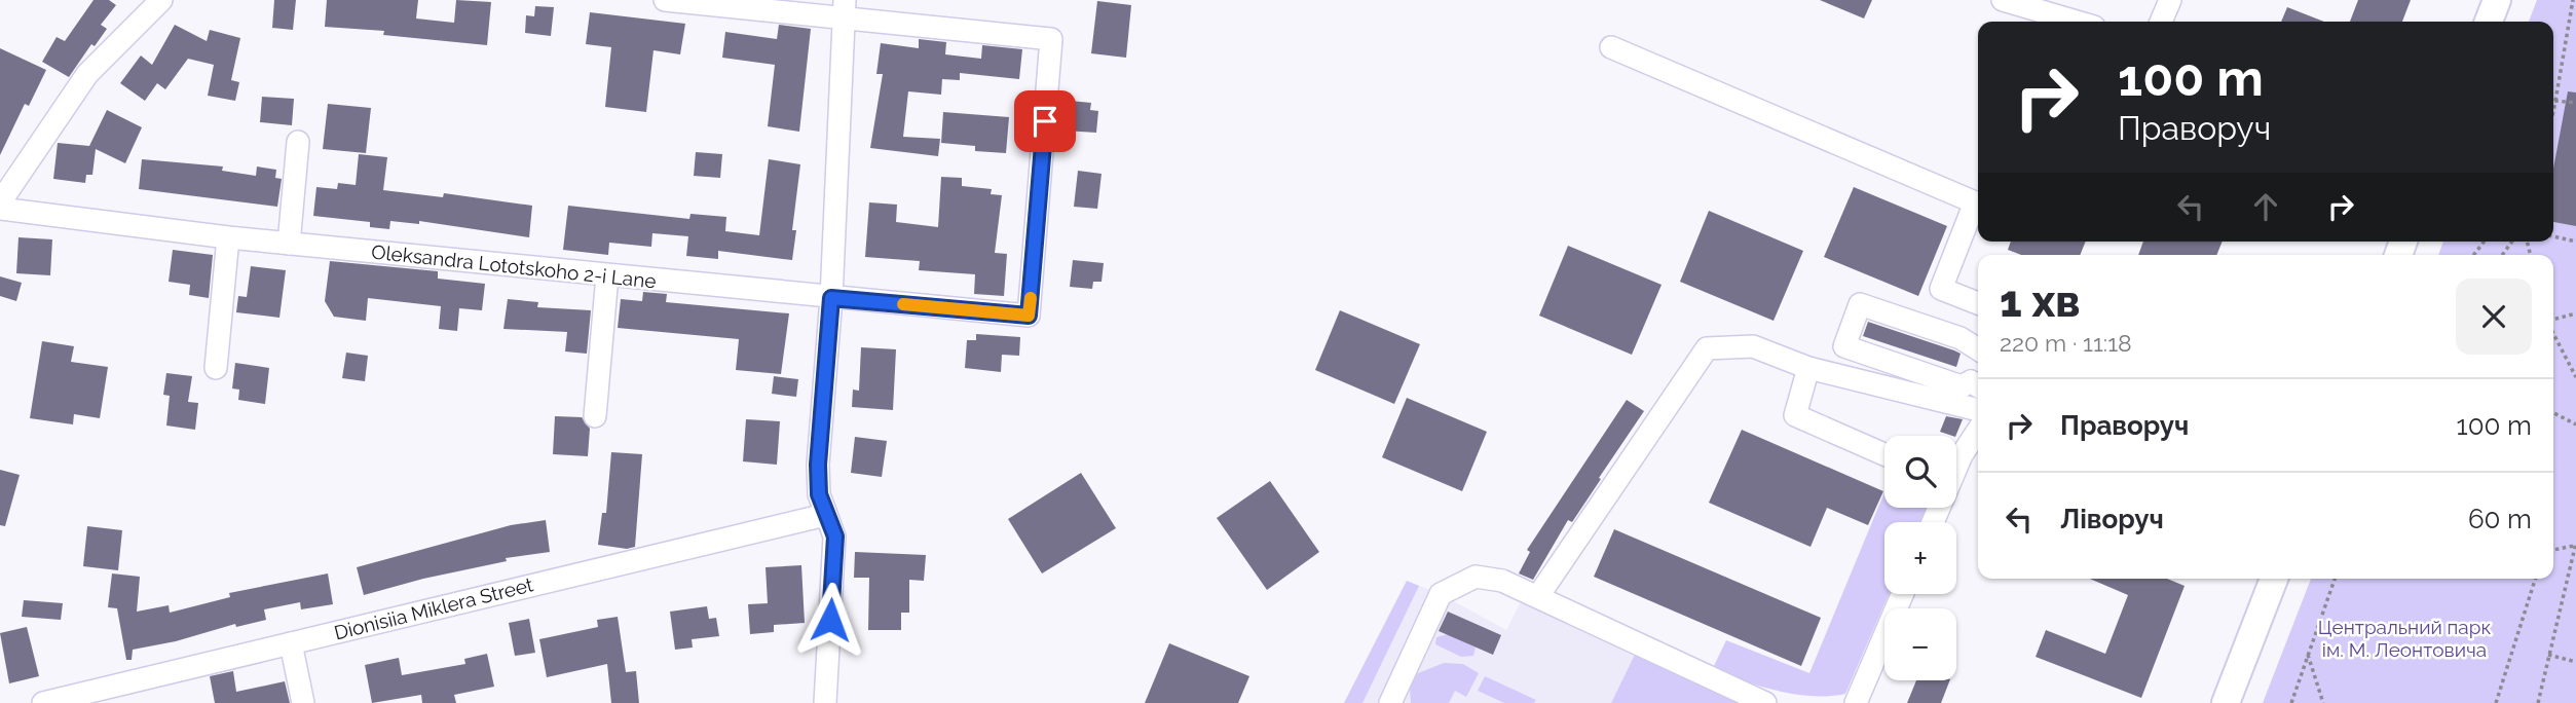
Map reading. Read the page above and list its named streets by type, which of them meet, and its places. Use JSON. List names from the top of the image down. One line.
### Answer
{"streets":{"street":["Oleksandra Lototskoho 2-i Lane","Dionisiia Miklera Street"]},"parks":["Центральний парк ім. М. Леонтовича"],"page":{"turn":["100 m","Праворуч"],"heading":["1 хв","220 m · 11:18"],"list":[{"name":"Праворуч","value":"100 m"},{"name":"Ліворуч","value":"60 m"}],"map_buttons":["+","−"]}}
